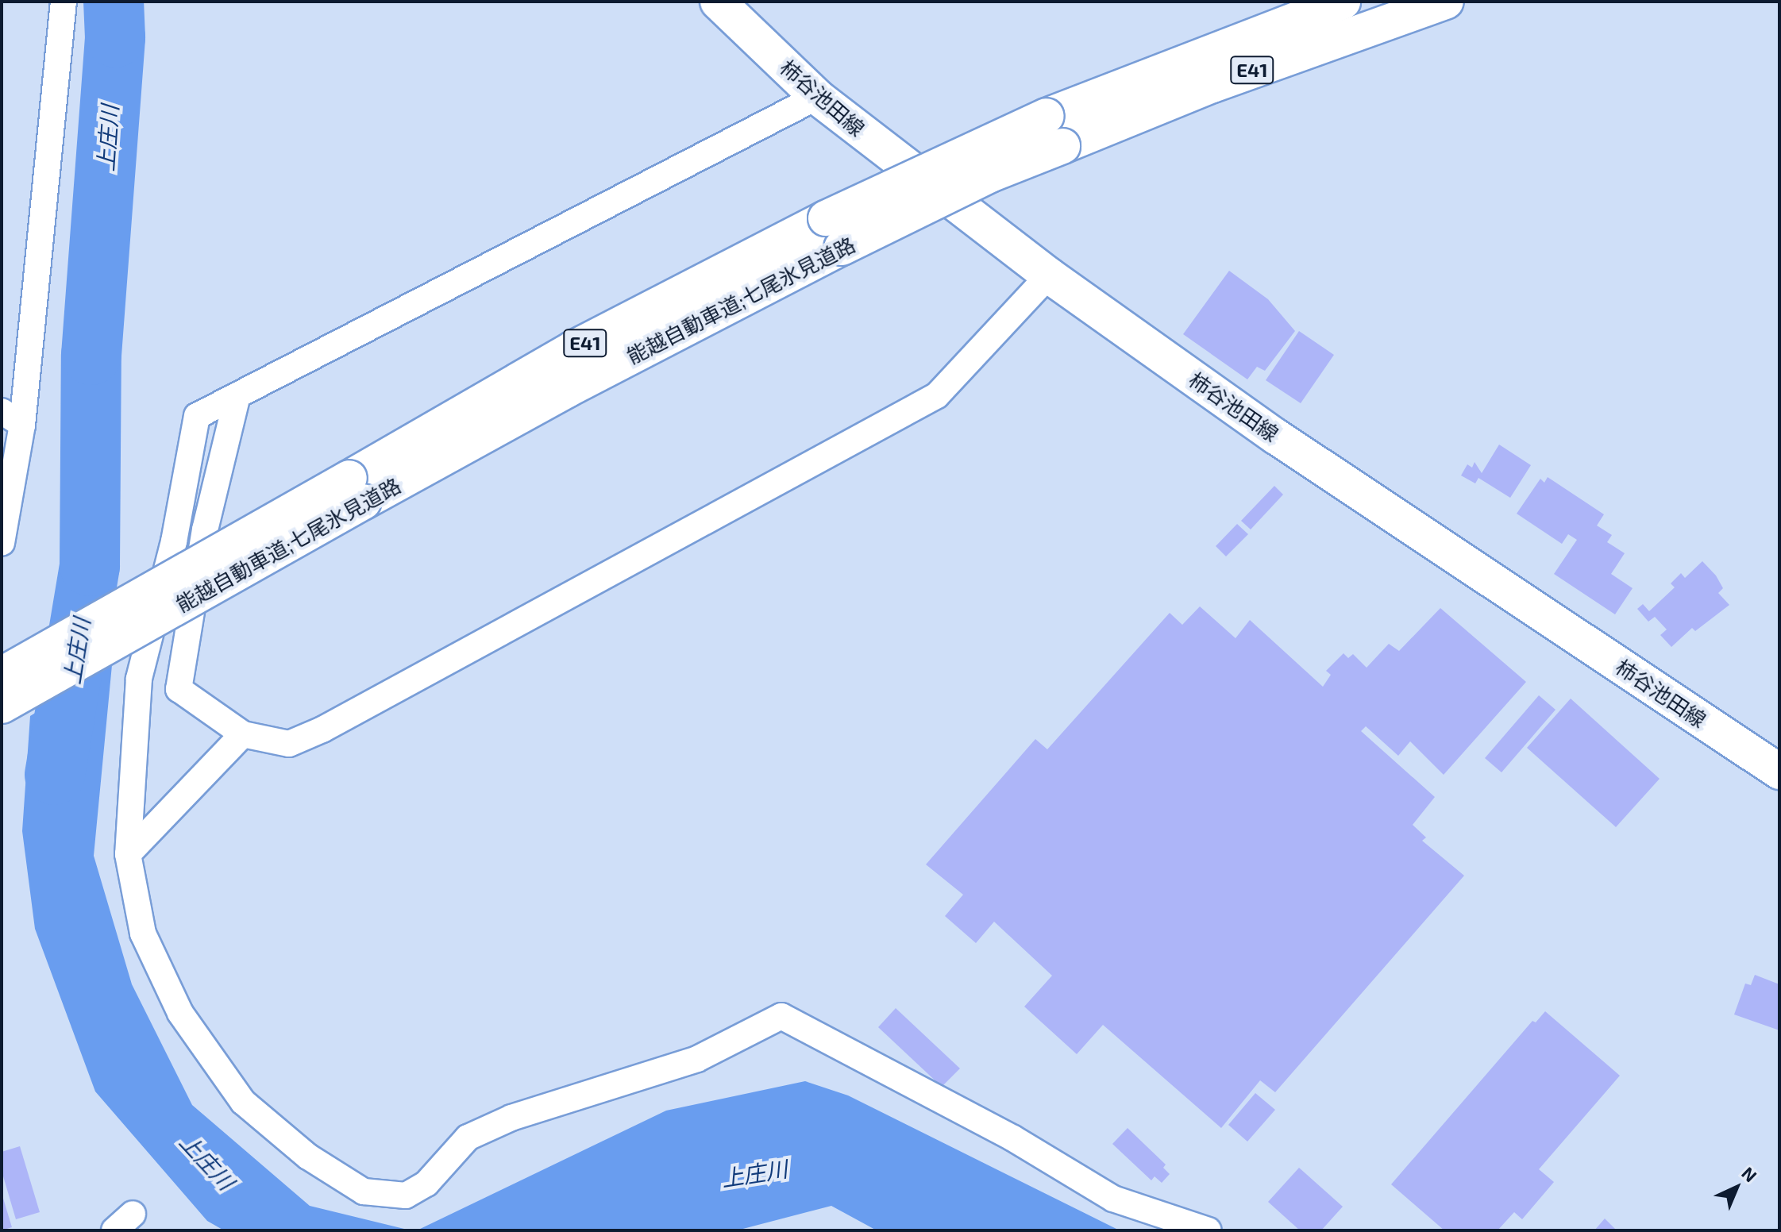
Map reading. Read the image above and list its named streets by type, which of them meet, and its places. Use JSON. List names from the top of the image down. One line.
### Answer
{"streets":{"main road":["E41","柿谷池田線","能越自動車道;七尾氷見道路"]},"water":["上庄川"],"north":"top right"}
